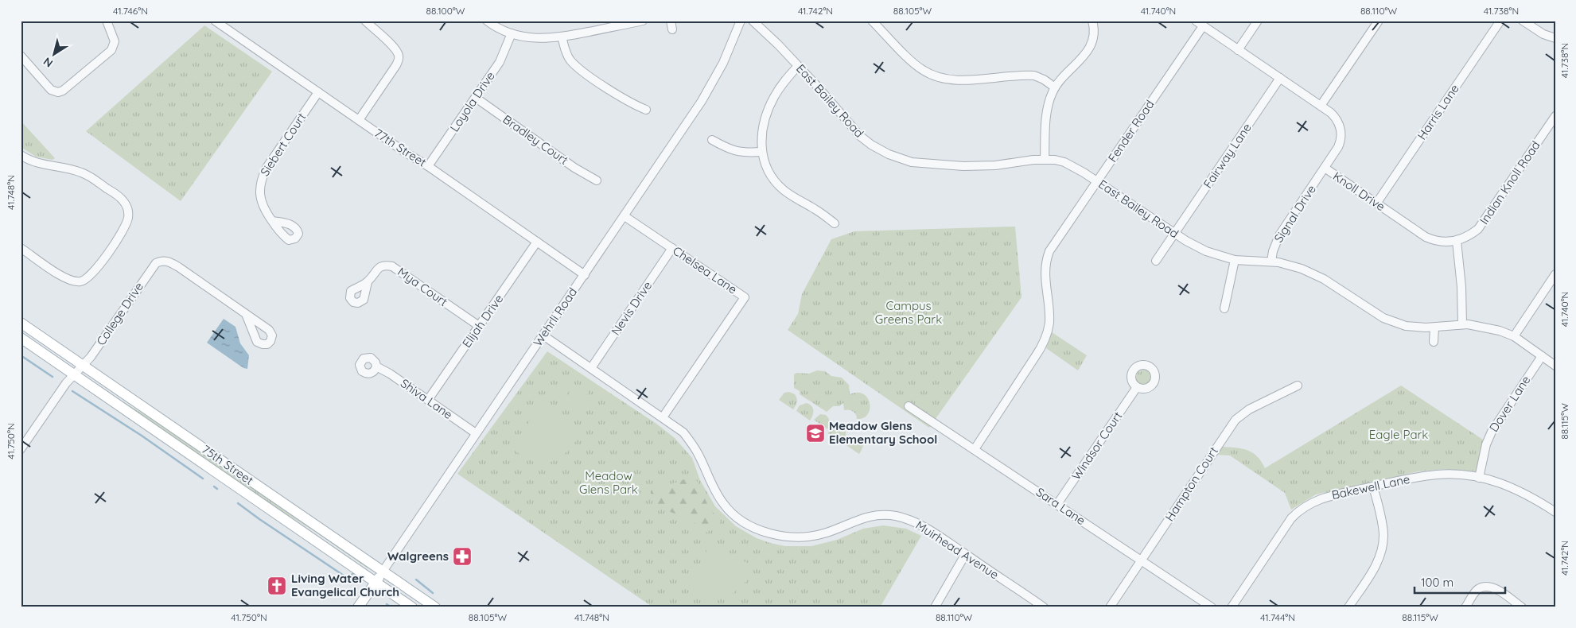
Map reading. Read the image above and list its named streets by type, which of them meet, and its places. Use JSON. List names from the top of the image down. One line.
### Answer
{"streets":{"main road":["Wehrli Road","75th Street"],"street":["East Bailey Road","Loyola Drive","Harris Lane","Fender Road","Bradley Court","Siebert Court","77th Street","Fairway Lane","Indian Knoll Road","Knoll Drive","Signal Drive","Chelsea Lane","Mya Court","Nevis Drive","College Drive","Elijah Drive","Shiva Lane","Dover Lane","Windsor Court","Hampton Court","Bakewell Lane","Sara Lane","Muirhead Avenue"]},"crossings":[["East Bailey Road","Fender Road"],["East Bailey Road","Fairway Lane"],["East Bailey Road","Signal Drive"],["East Bailey Road","Dover Lane"],["Loyola Drive","Bradley Court"],["Loyola Drive","77th Street"],["Harris Lane","Knoll Drive"],["Fender Road","Knoll Drive"],["Fender Road","Sara Lane"],["Siebert Court","77th Street"],["77th Street","Wehrli Road"],["77th Street","Elijah Drive"],["Fairway Lane","Knoll Drive"],["Indian Knoll Road","Knoll Drive"],["Knoll Drive","Signal Drive"],["Chelsea Lane","Nevis Drive"],["Chelsea Lane","Wehrli Road"],["Chelsea Lane","Muirhead Avenue"],["Mya Court","Elijah Drive"],["Nevis Drive","Muirhead Avenue"],["College Drive","75th Street"],["Wehrli Road","Shiva Lane"],["Wehrli Road","75th Street"],["Wehrli Road","Muirhead Avenue"],["Elijah Drive","Shiva Lane"],["Dover Lane","Bakewell Lane"],["Windsor Court","Sara Lane"],["Hampton Court","Sara Lane"]],"parks":["Campus Greens Park","Eagle Park","Meadow Glens Park"],"places":{"school or university":["Meadow Glens Elementary School"],"pharmacy":["Walgreens"],"church":["Living Water Evangelical Church"]},"scale_bar":"100 m","north":"bottom left","coordinates":["41.746°N","88.100°W","41.742°N","88.105°W","41.740°N","88.110°W","41.738°N","41.748°N","88.115°W","41.750°N","41.744°N"]}
